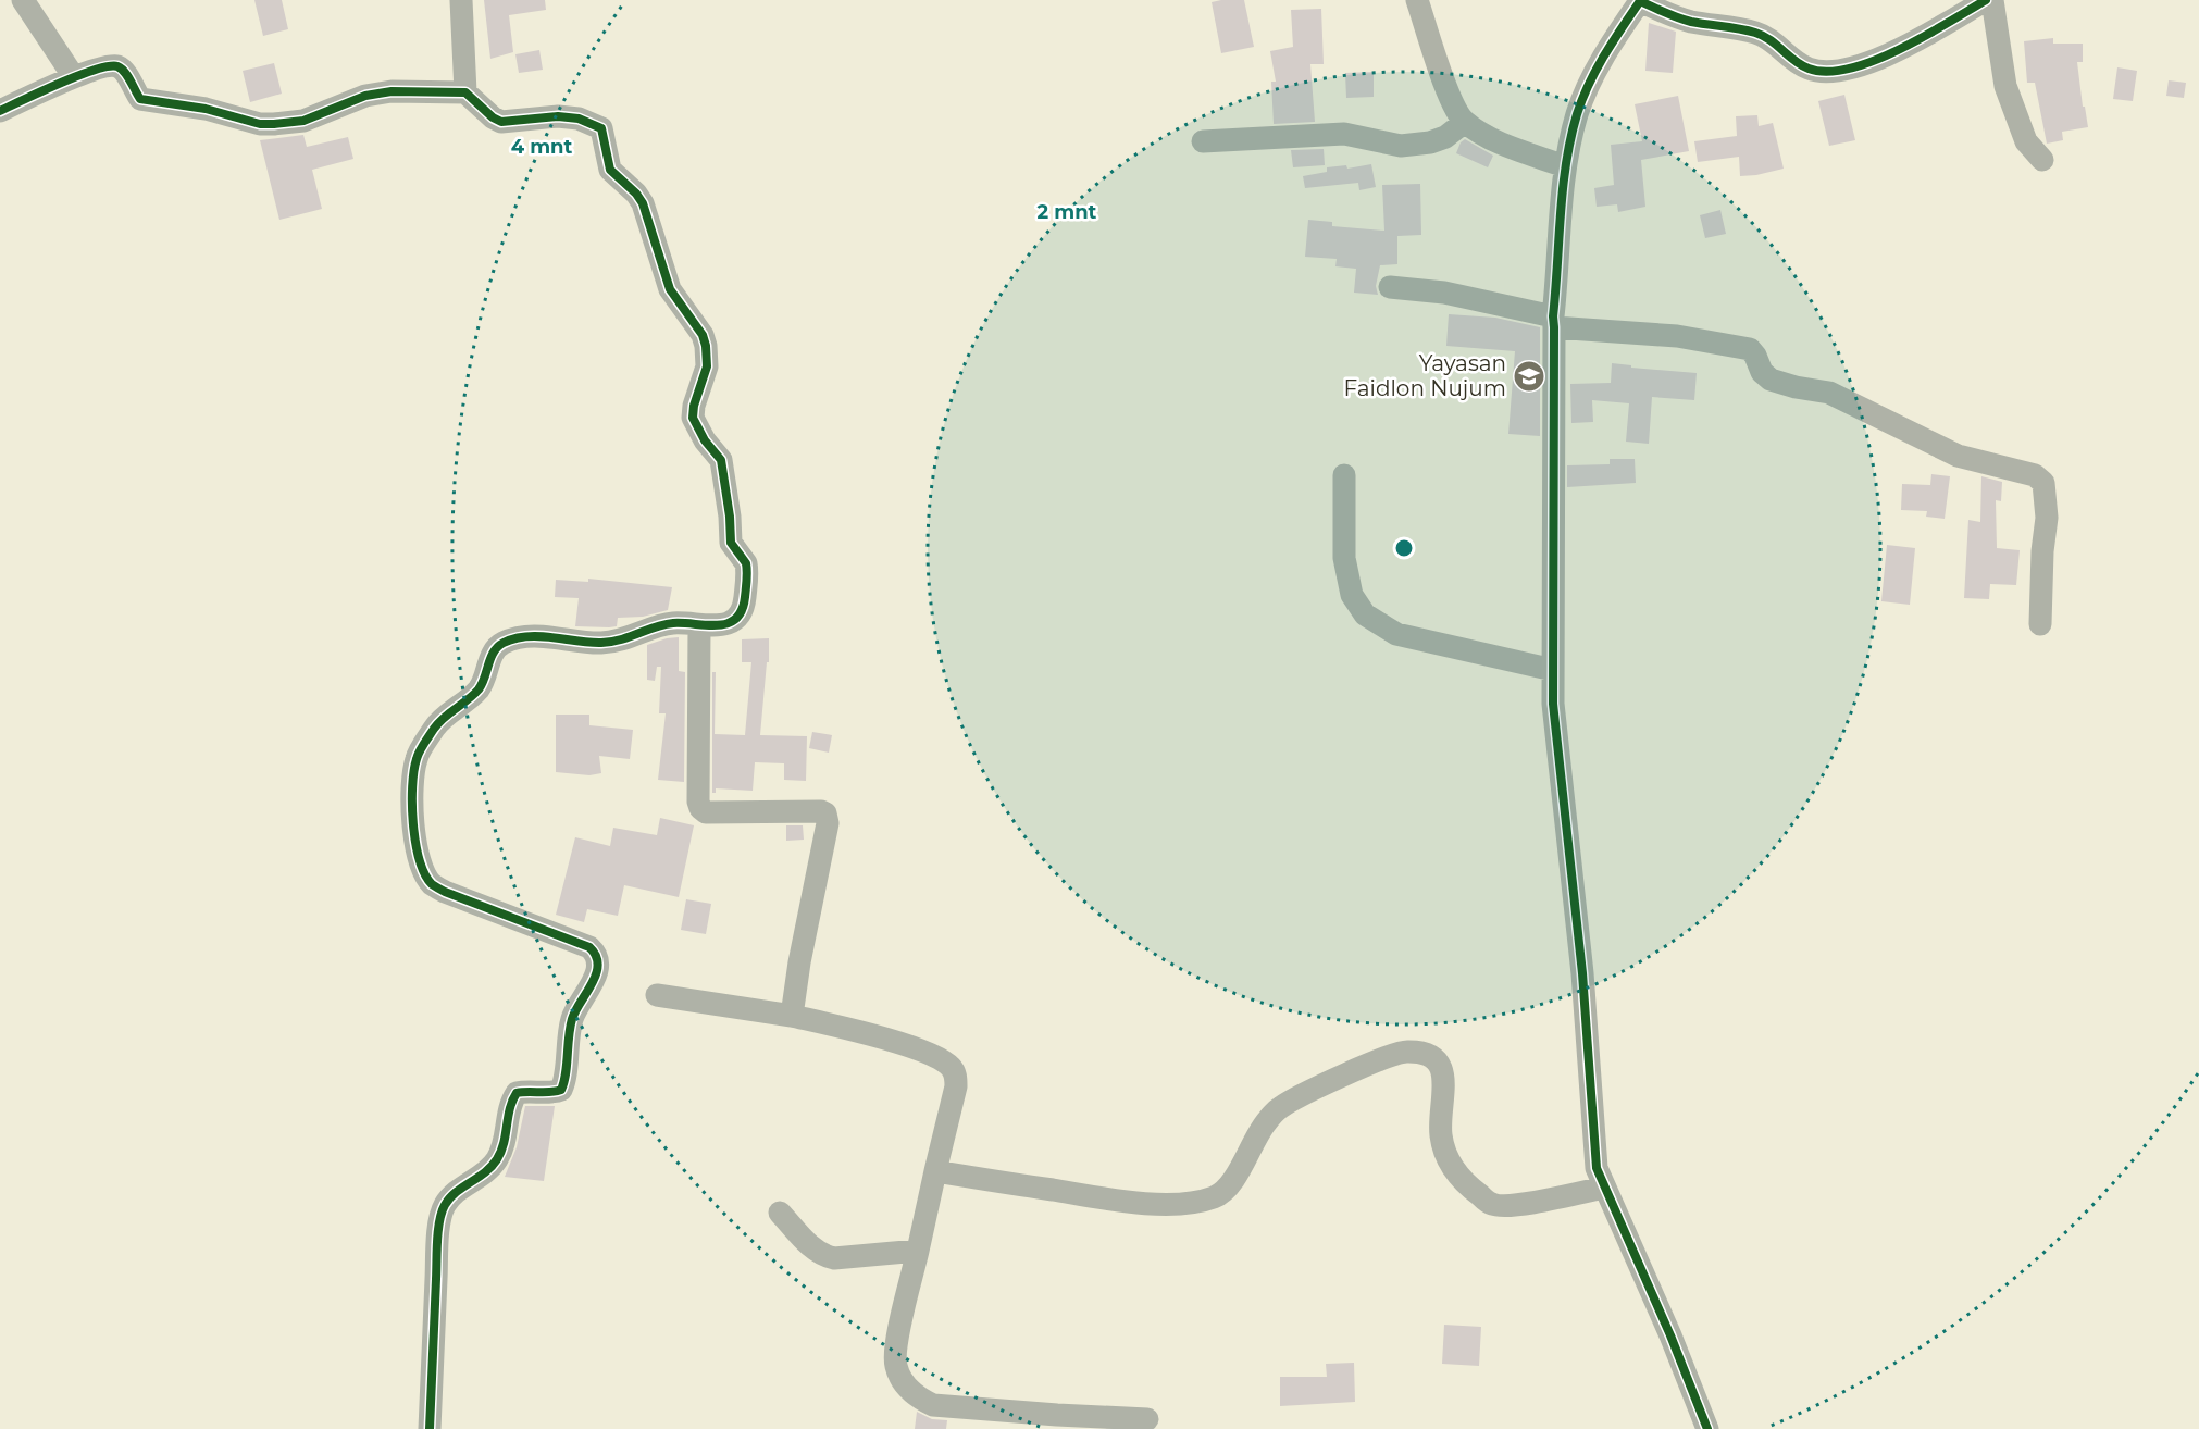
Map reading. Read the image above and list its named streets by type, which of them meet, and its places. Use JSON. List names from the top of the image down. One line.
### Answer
{"places":{"school or university":["Yayasan Faidlon Nujum"]},"rings":["4 mnt","2 mnt"]}
